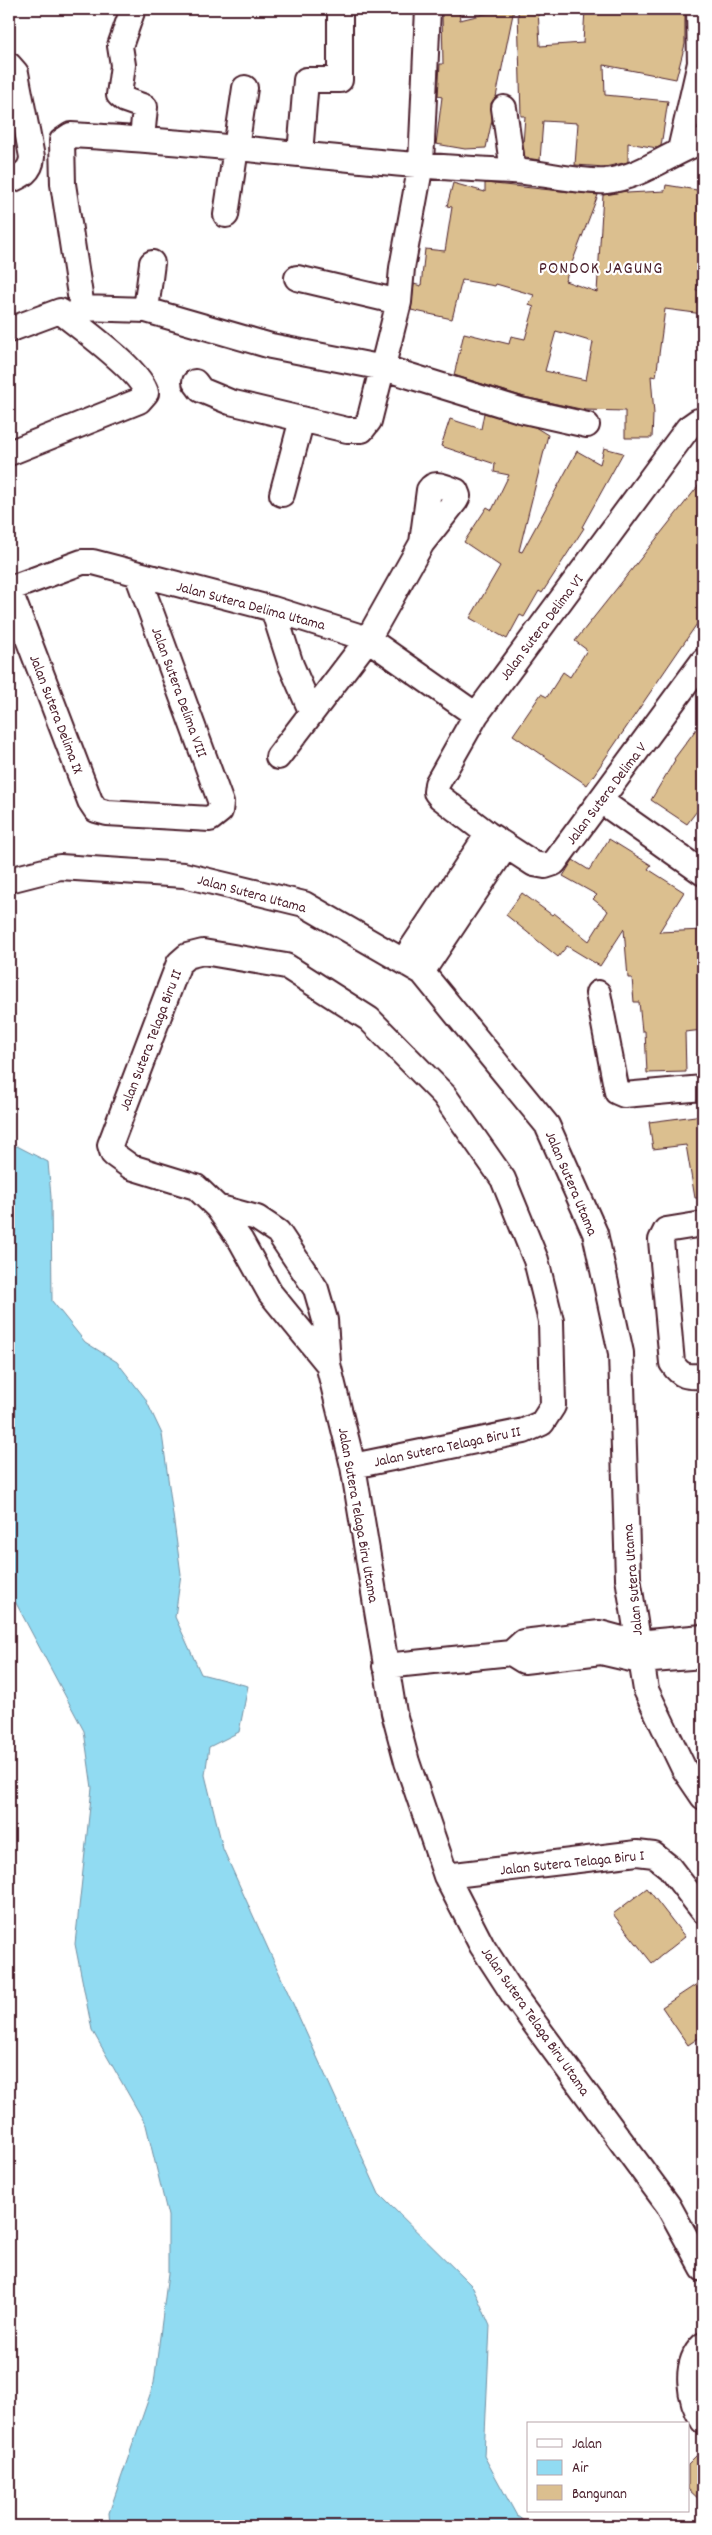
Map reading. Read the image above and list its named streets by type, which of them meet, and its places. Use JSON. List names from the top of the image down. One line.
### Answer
{"streets":{"street":["Jalan Sutera Delima Utama","Jalan Sutera Delima VI","Jalan Sutera Delima VIII","Jalan Sutera Delima IX","Jalan Sutera Delima V","Jalan Sutera Utama","Jalan Sutera Telaga Biru II","Jalan Sutera Telaga Biru Utama","Jalan Sutera Telaga Biru I"]},"crossings":[["Jalan Sutera Delima Utama","Jalan Sutera Delima VI"],["Jalan Sutera Delima Utama","Jalan Sutera Delima VIII"],["Jalan Sutera Delima Utama","Jalan Sutera Delima IX"],["Jalan Sutera Delima VI","Jalan Sutera Delima V"],["Jalan Sutera Delima VIII","Jalan Sutera Delima IX"],["Jalan Sutera Telaga Biru II","Jalan Sutera Telaga Biru Utama"],["Jalan Sutera Telaga Biru Utama","Jalan Sutera Telaga Biru I"]],"districts":["PONDOK JAGUNG"],"legend":["Jalan","Air","Bangunan"]}
